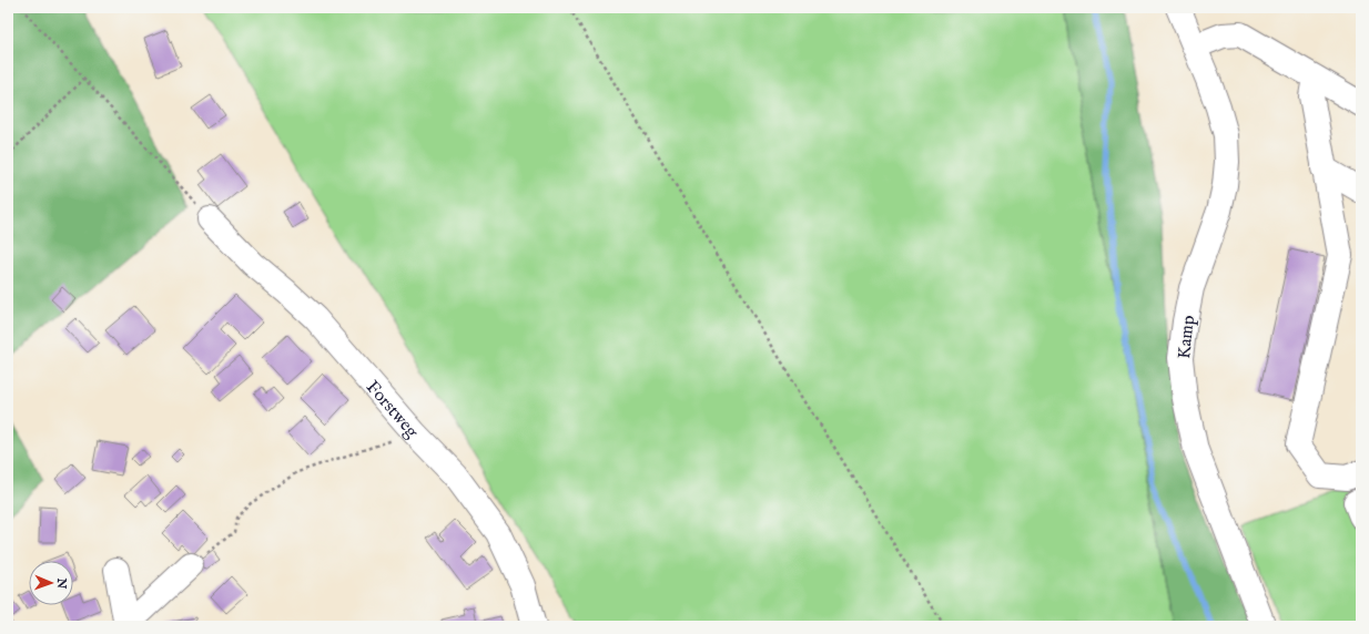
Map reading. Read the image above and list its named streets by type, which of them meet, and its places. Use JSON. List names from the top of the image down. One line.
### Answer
{"streets":{"street":["Kamp","Forstweg"]},"north":"right"}
